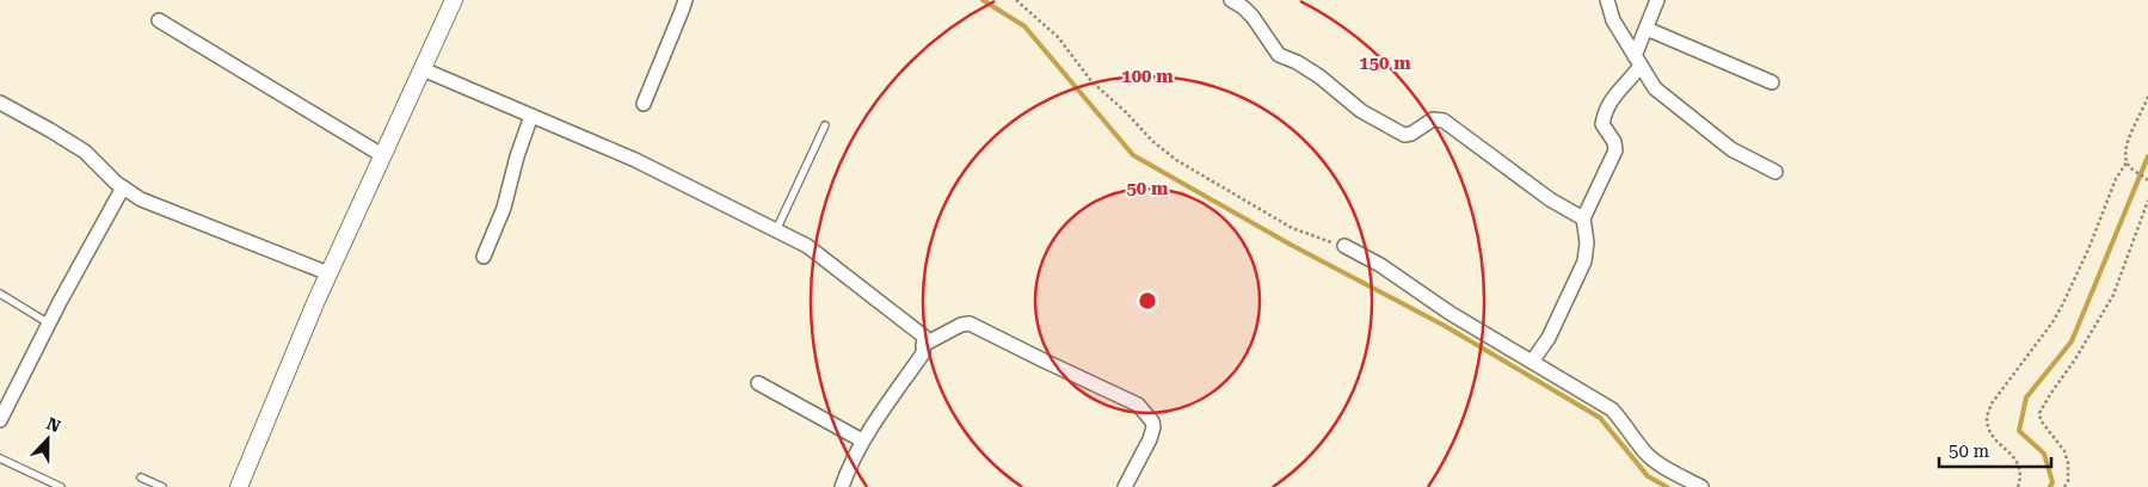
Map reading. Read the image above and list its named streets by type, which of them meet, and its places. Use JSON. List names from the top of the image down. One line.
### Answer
{"scale_bar":"50 m","north":"top","rings":["150 m","100 m","50 m"]}
